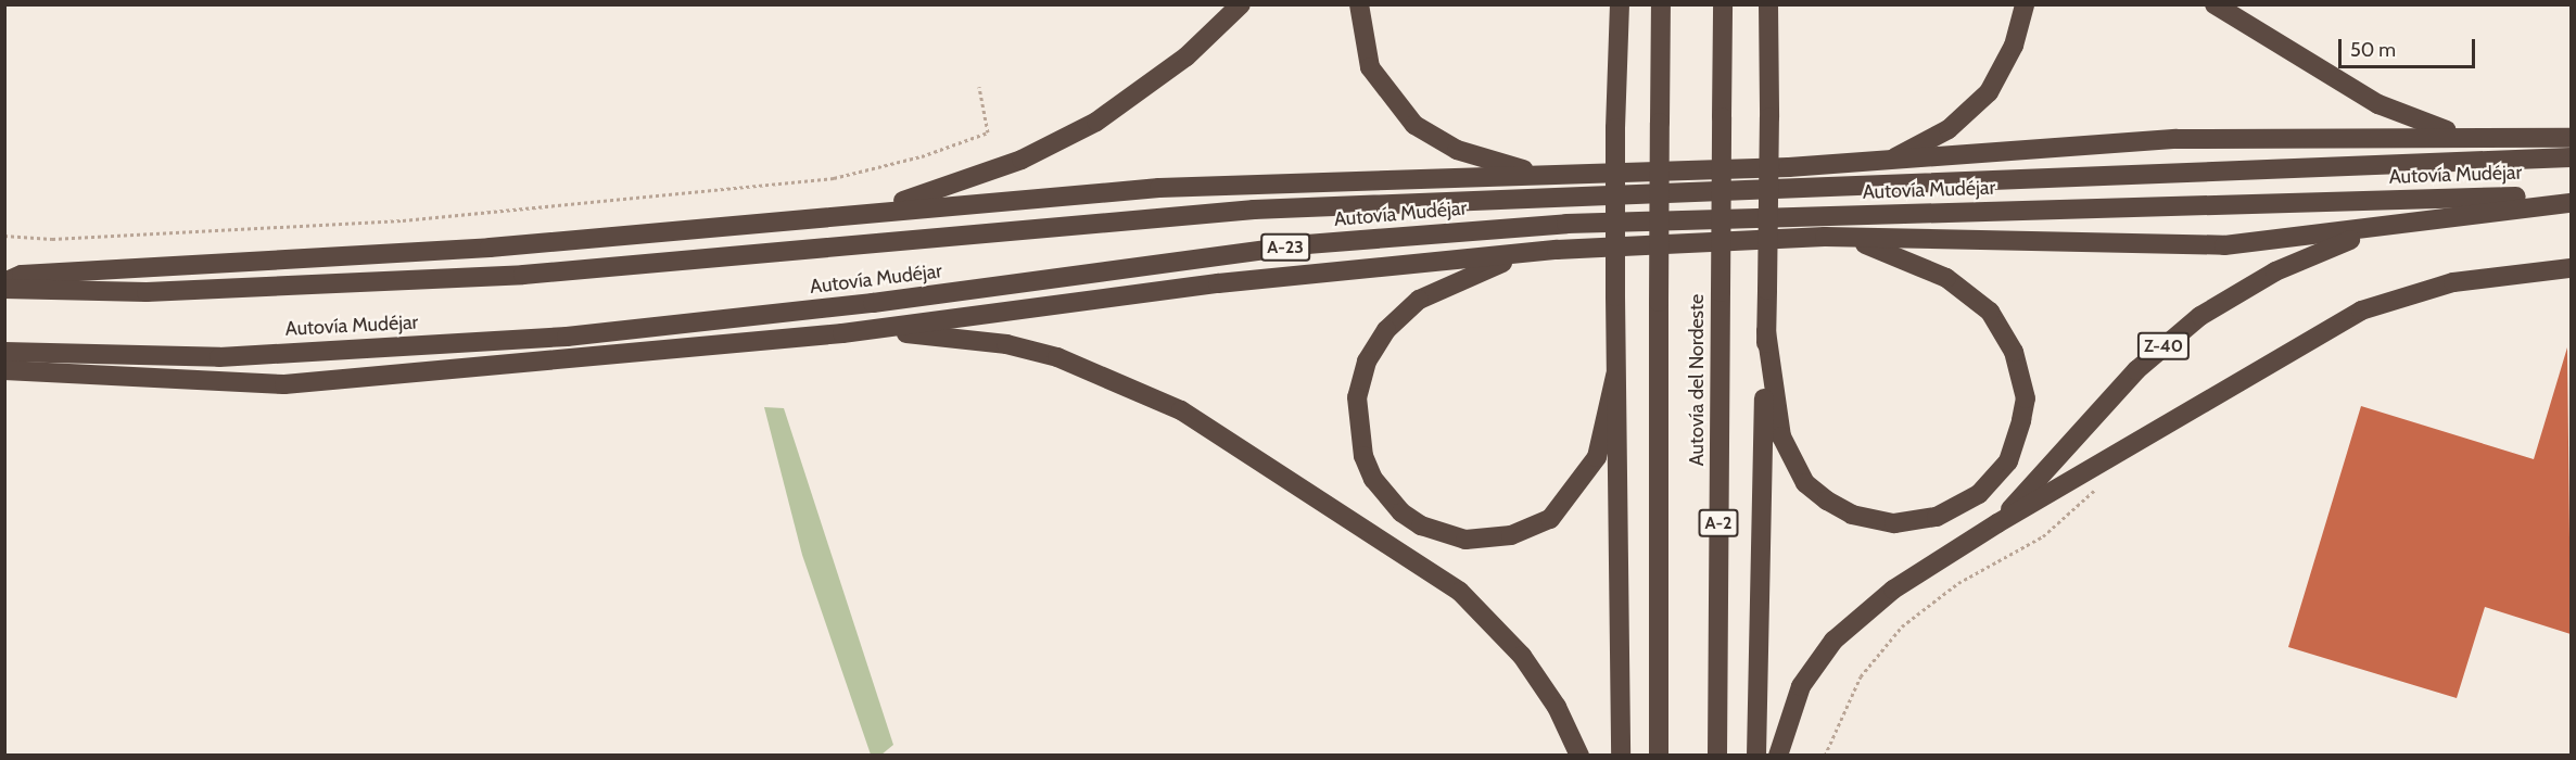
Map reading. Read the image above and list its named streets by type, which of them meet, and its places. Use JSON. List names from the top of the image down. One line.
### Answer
{"streets":{"highway":["Autovía Mudéjar","A-23","Z-40","Autovía del Nordeste","A-2"]},"scale_bar":"50 m"}
